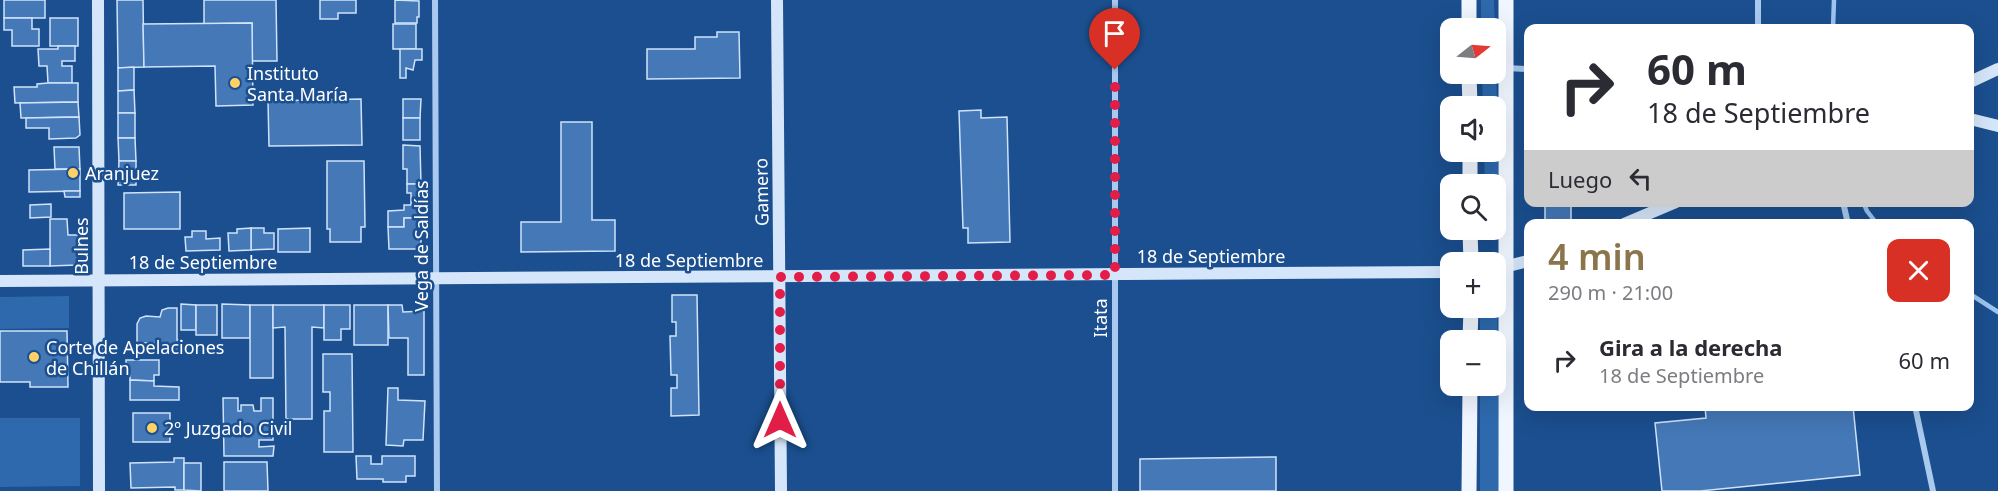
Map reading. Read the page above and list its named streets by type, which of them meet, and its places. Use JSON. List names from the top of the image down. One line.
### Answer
{"streets":{"street":["Gamero","Bulnes","Vega de Saldías","18 de Septiembre","Itata"]},"crossings":[["Gamero","18 de Septiembre"],["Bulnes","18 de Septiembre"],["Vega de Saldías","18 de Septiembre"],["18 de Septiembre","Itata"]],"places":["Instituto Santa María","Aranjuez","Corte de Apelaciones de Chillán","2º Juzgado Civil"],"north":"right","page":{"map_buttons":["+","−"],"turn":["60 m","18 de Septiembre"],"then":"Luego","heading":["4 min","290 m · 21:00"],"list":[{"name":"Gira a la derecha","note":"18 de Septiembre","value":"60 m"}]}}
